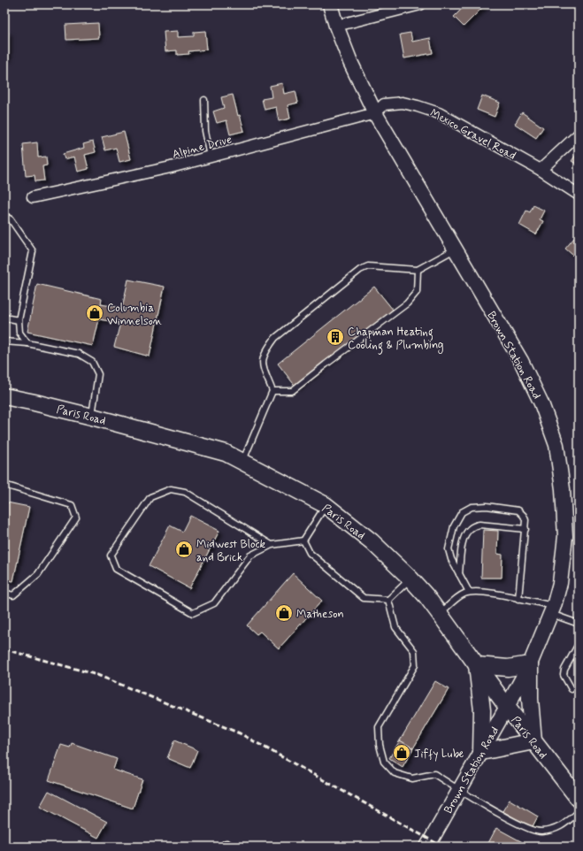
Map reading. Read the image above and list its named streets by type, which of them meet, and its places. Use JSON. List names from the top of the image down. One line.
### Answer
{"streets":{"main road":["Paris Road"],"street":["Mexico Gravel Road","Alpine Drive","Brown Station Road"]},"crossings":[["Mexico Gravel Road","Alpine Drive"],["Mexico Gravel Road","Brown Station Road"],["Alpine Drive","Brown Station Road"],["Brown Station Road","Paris Road"]],"places":{"shop":["Columbia Winnelson","Midwest Block and Brick","Matheson","Jiffy Lube"],"building":["Chapman Heating Cooling & Plumbing"]}}
